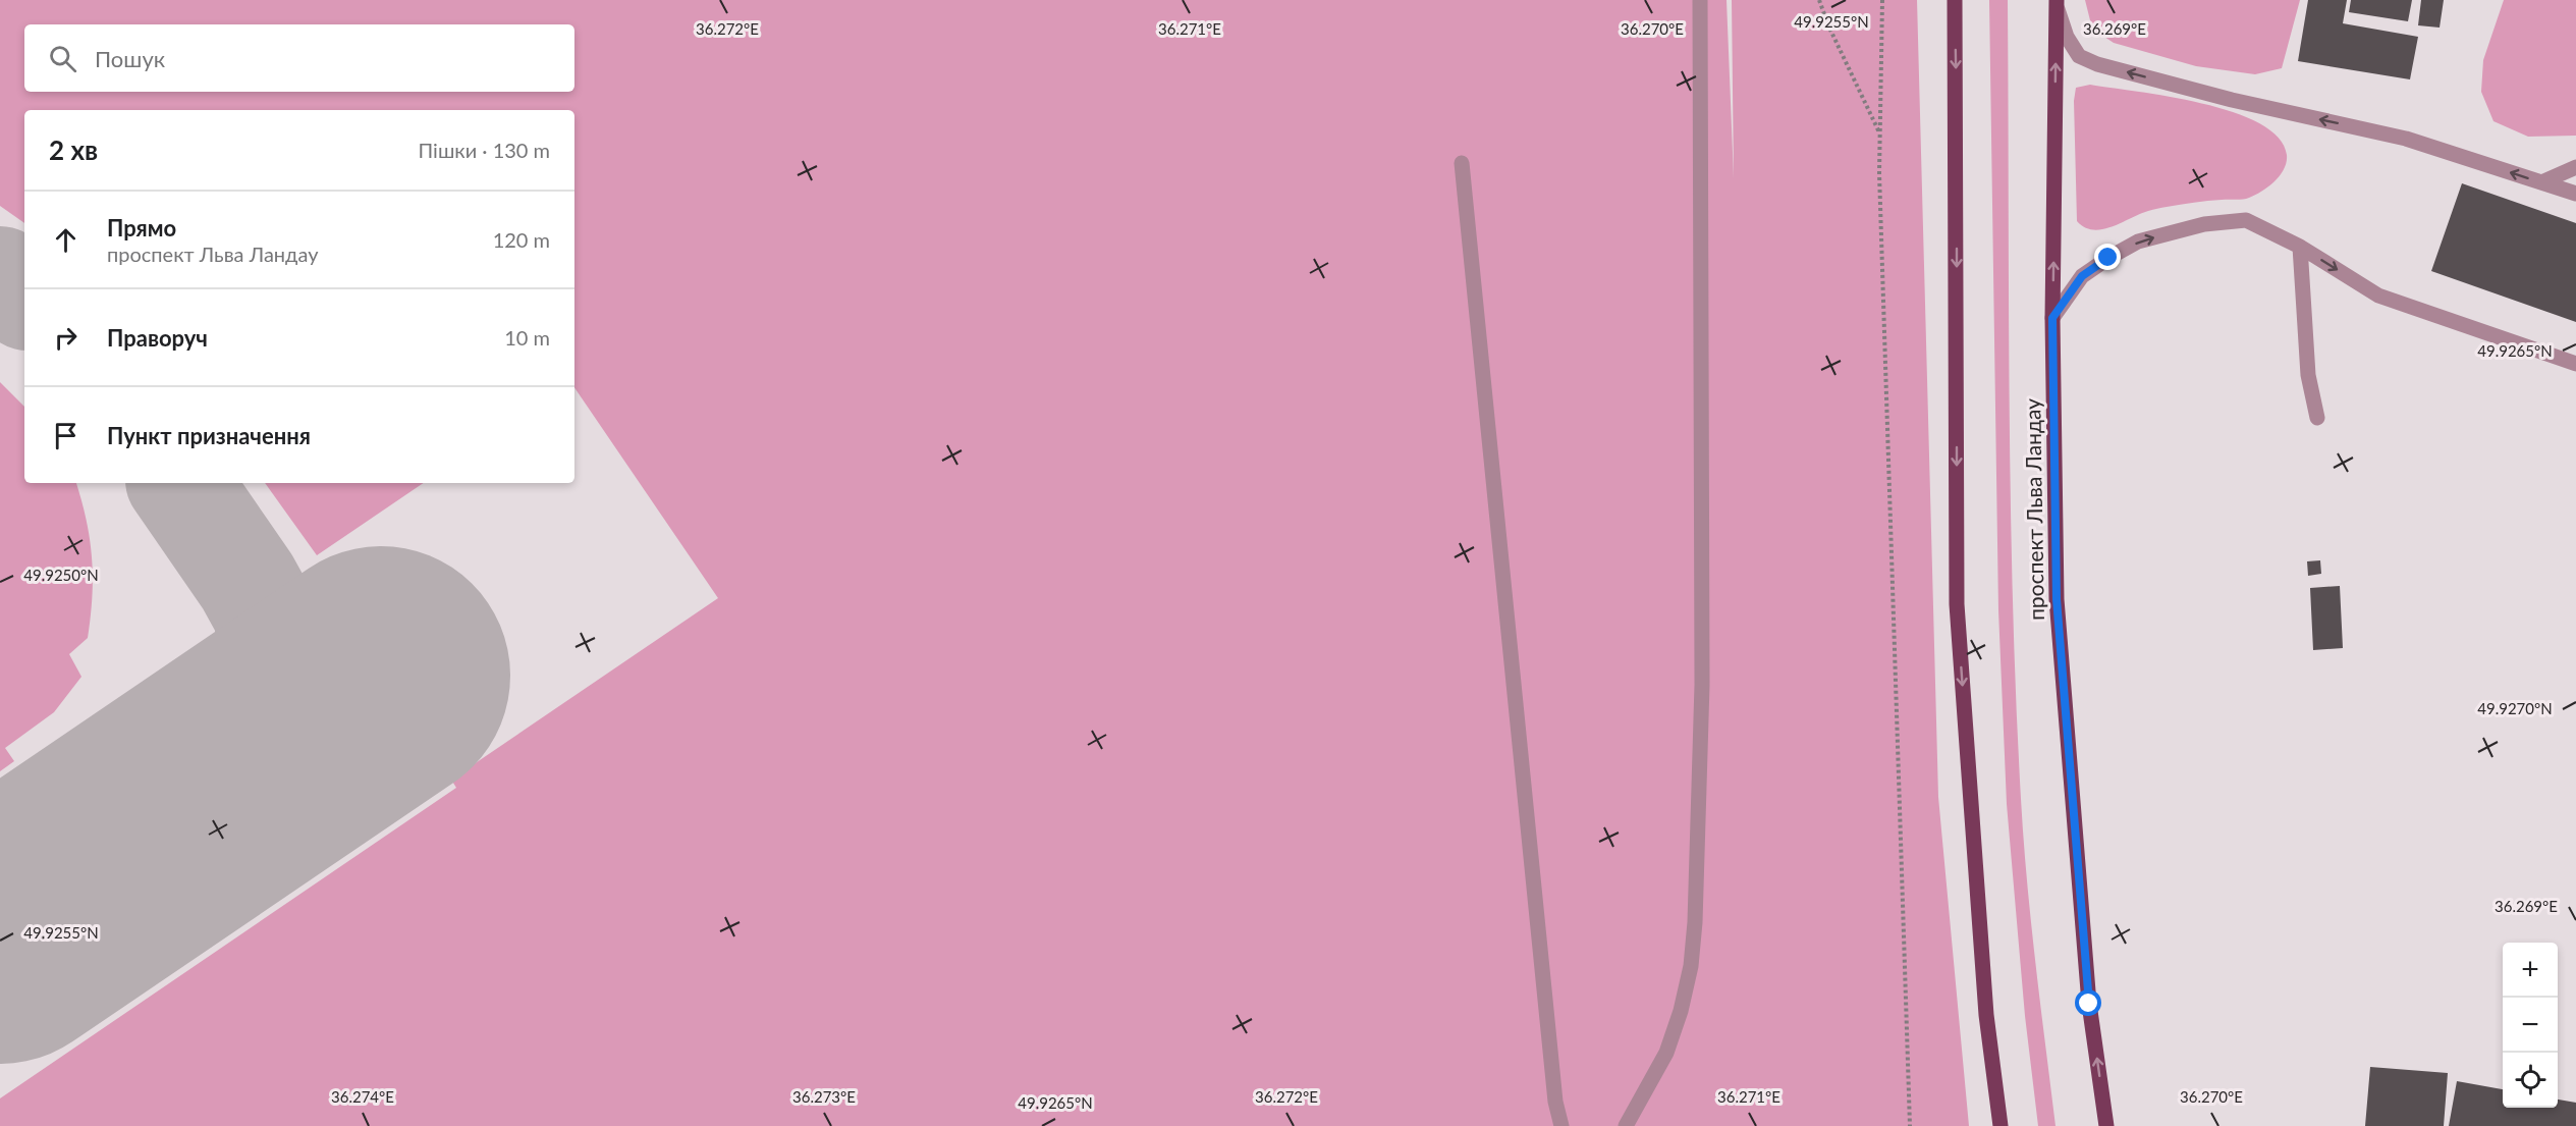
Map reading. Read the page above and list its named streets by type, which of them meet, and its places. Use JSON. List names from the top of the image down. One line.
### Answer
{"streets":{"main road":["проспект Льва Ландау"]},"page":{"search":"Пошук","heading":["2 хв","Пішки · 130 m"],"list":[["Прямо","проспект Льва Ландау","120 m"],["Праворуч","10 m"],"Пункт призначення"],"map_buttons":["+","−"]},"coordinates":["49.9255°N","36.272°E","36.271°E","36.270°E","36.269°E","49.9265°N","49.9250°N","49.9270°N","36.274°E","36.273°E"]}
